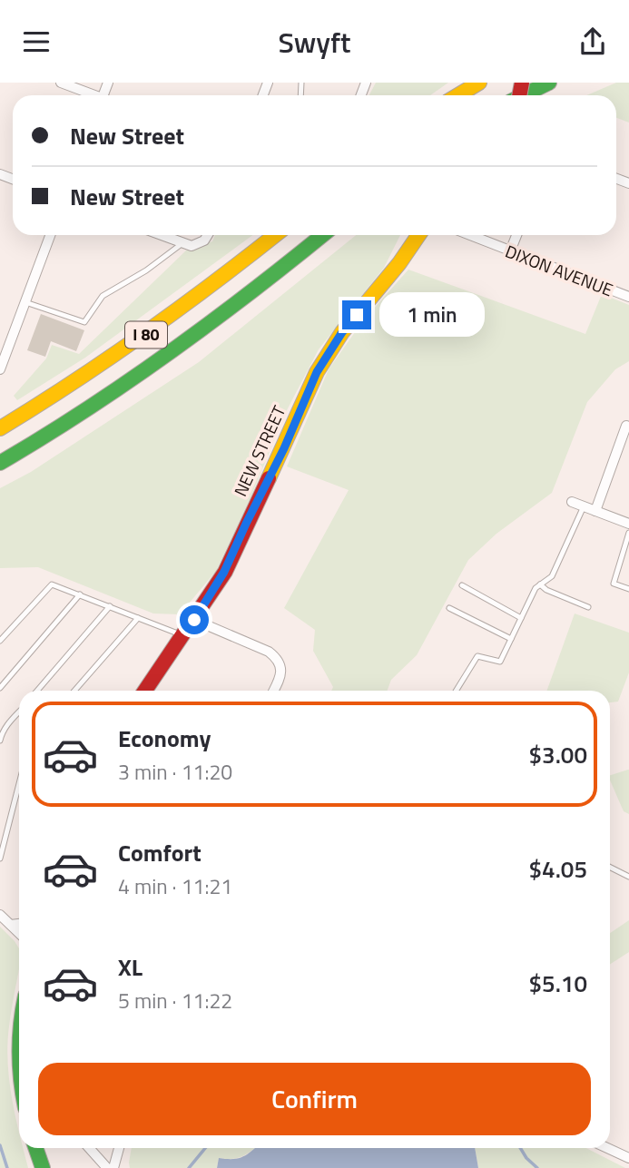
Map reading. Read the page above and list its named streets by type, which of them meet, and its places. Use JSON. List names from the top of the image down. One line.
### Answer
{"streets":{"main road":["I 80","NEW STREET"],"street":["DIXON AVENUE"]},"page":{"header":"Swyft","banner":["New Street","New Street"],"bubble":"1 min","list":[{"name":"Economy","note":"3 min · 11:20","value":"$3.00"},{"name":"Comfort","note":"4 min · 11:21","value":"$4.05"},{"name":"XL","note":"5 min · 11:22","value":"$5.10"}],"buttons":"Confirm"}}
